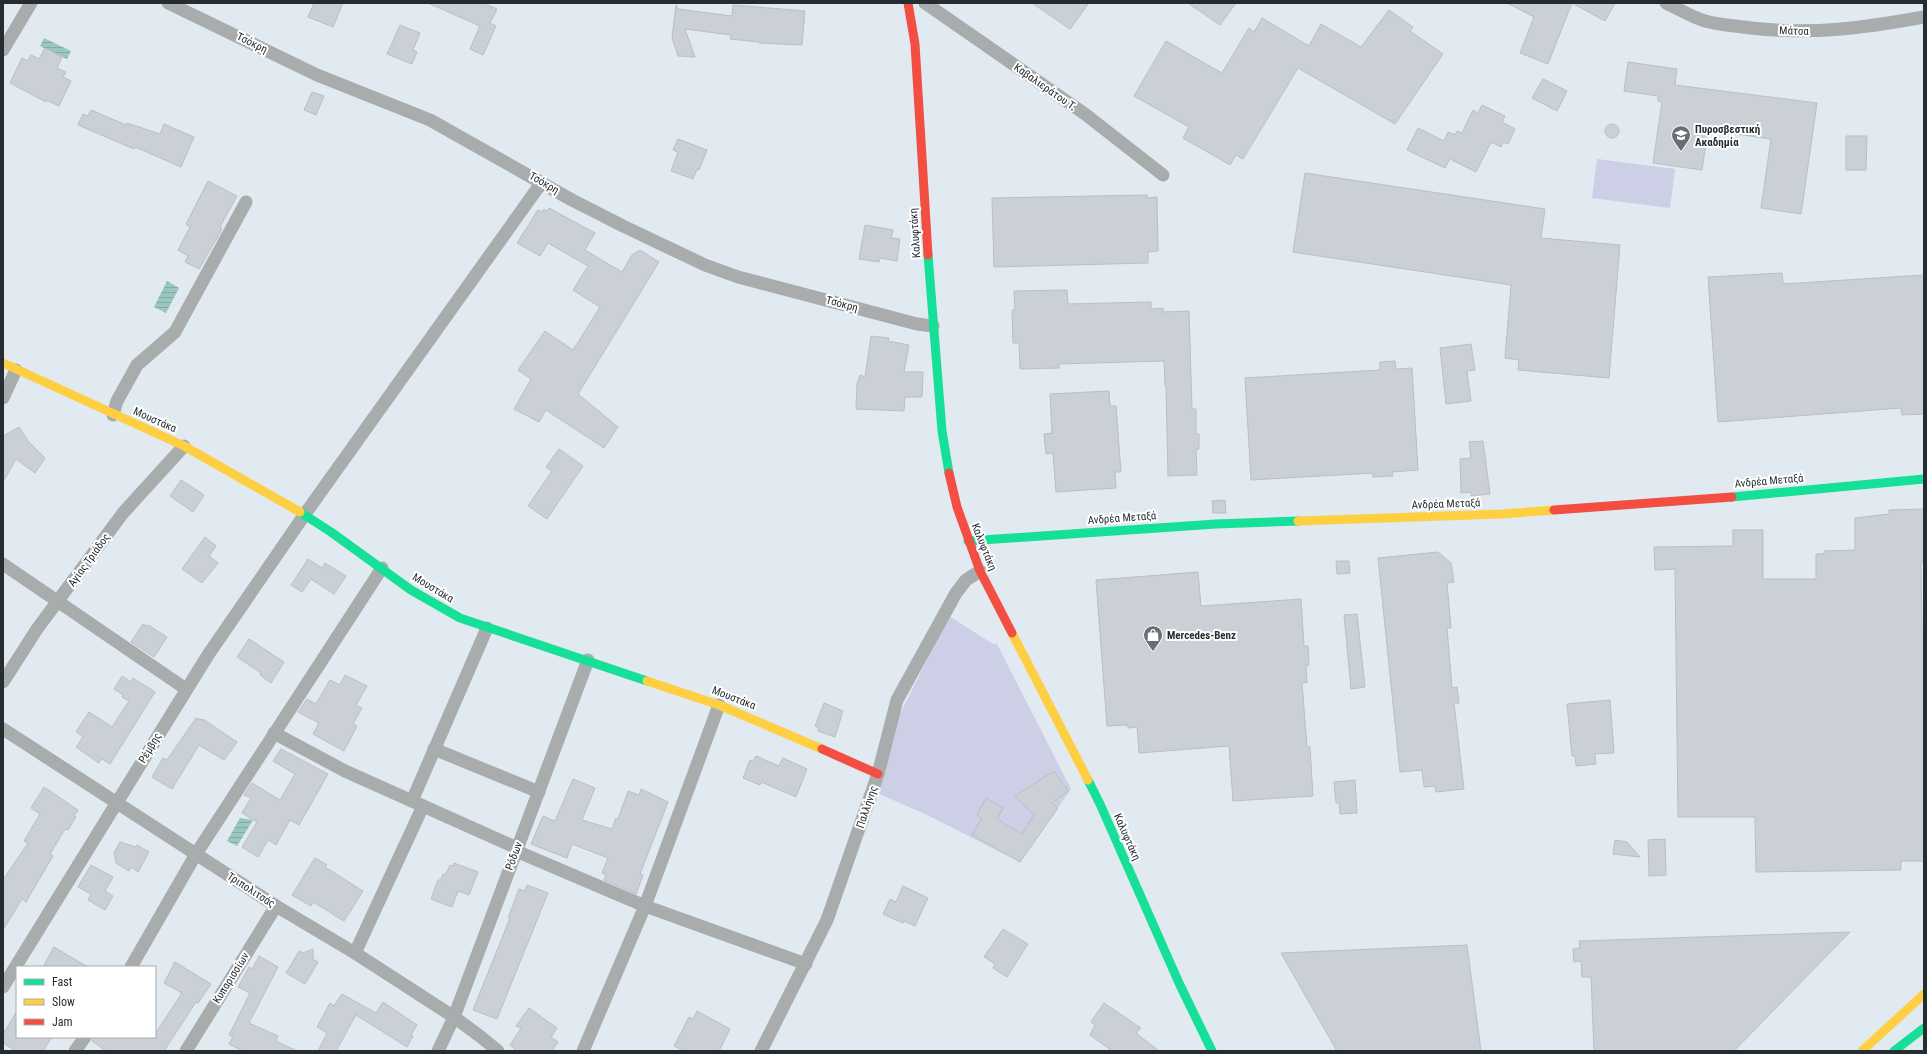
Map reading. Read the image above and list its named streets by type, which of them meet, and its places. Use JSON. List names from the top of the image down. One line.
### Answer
{"streets":{"main road":["Καλυφτάκη","Μουστάκα","Ανδρέα Μεταξά"],"street":["Μάτσα","Τσόκρη","Καβαλιεράτου Τ.","Αγίας Τριάδος","Ρέμβης","Παλλήνης","Ρόδων","Τριπολιτσάς","Κυπαρισσίων"]},"crossings":[["Τσόκρη","Καλυφτάκη"],["Τσόκρη","Ρέμβης"],["Καλυφτάκη","Ανδρέα Μεταξά"],["Καλυφτάκη","Παλλήνης"],["Μουστάκα","Αγίας Τριάδος"],["Μουστάκα","Ρέμβης"],["Μουστάκα","Παλλήνης"],["Μουστάκα","Ρόδων"],["Ρέμβης","Τριπολιτσάς"],["Ρόδων","Τριπολιτσάς"],["Τριπολιτσάς","Κυπαρισσίων"]],"places":{"school or university":["Πυροσβεστική Ακαδημία"],"shop":["Mercedes-Benz"]},"legend":["Fast","Slow","Jam"]}
